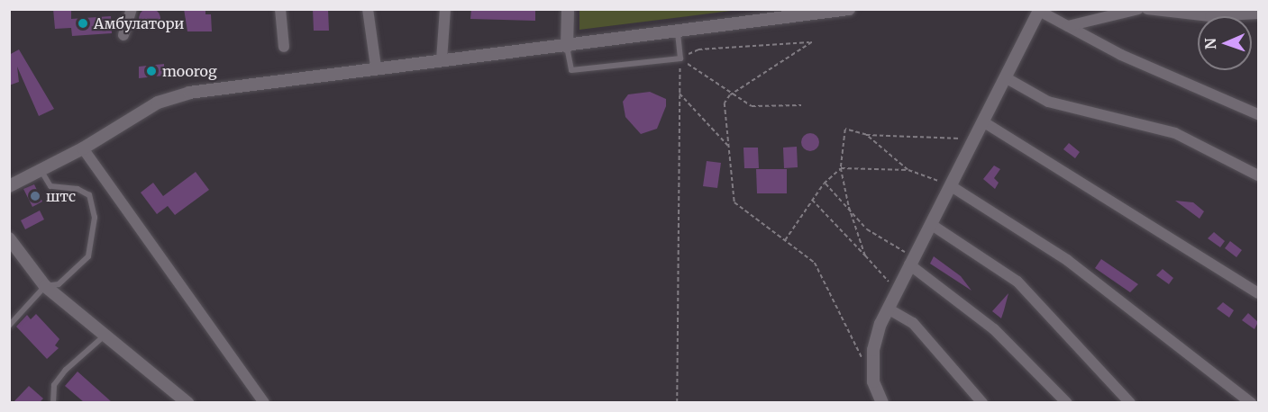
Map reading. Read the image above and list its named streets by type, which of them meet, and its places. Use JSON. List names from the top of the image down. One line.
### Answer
{"places":["Амбулатори","moorog","штс"],"north":"left"}
